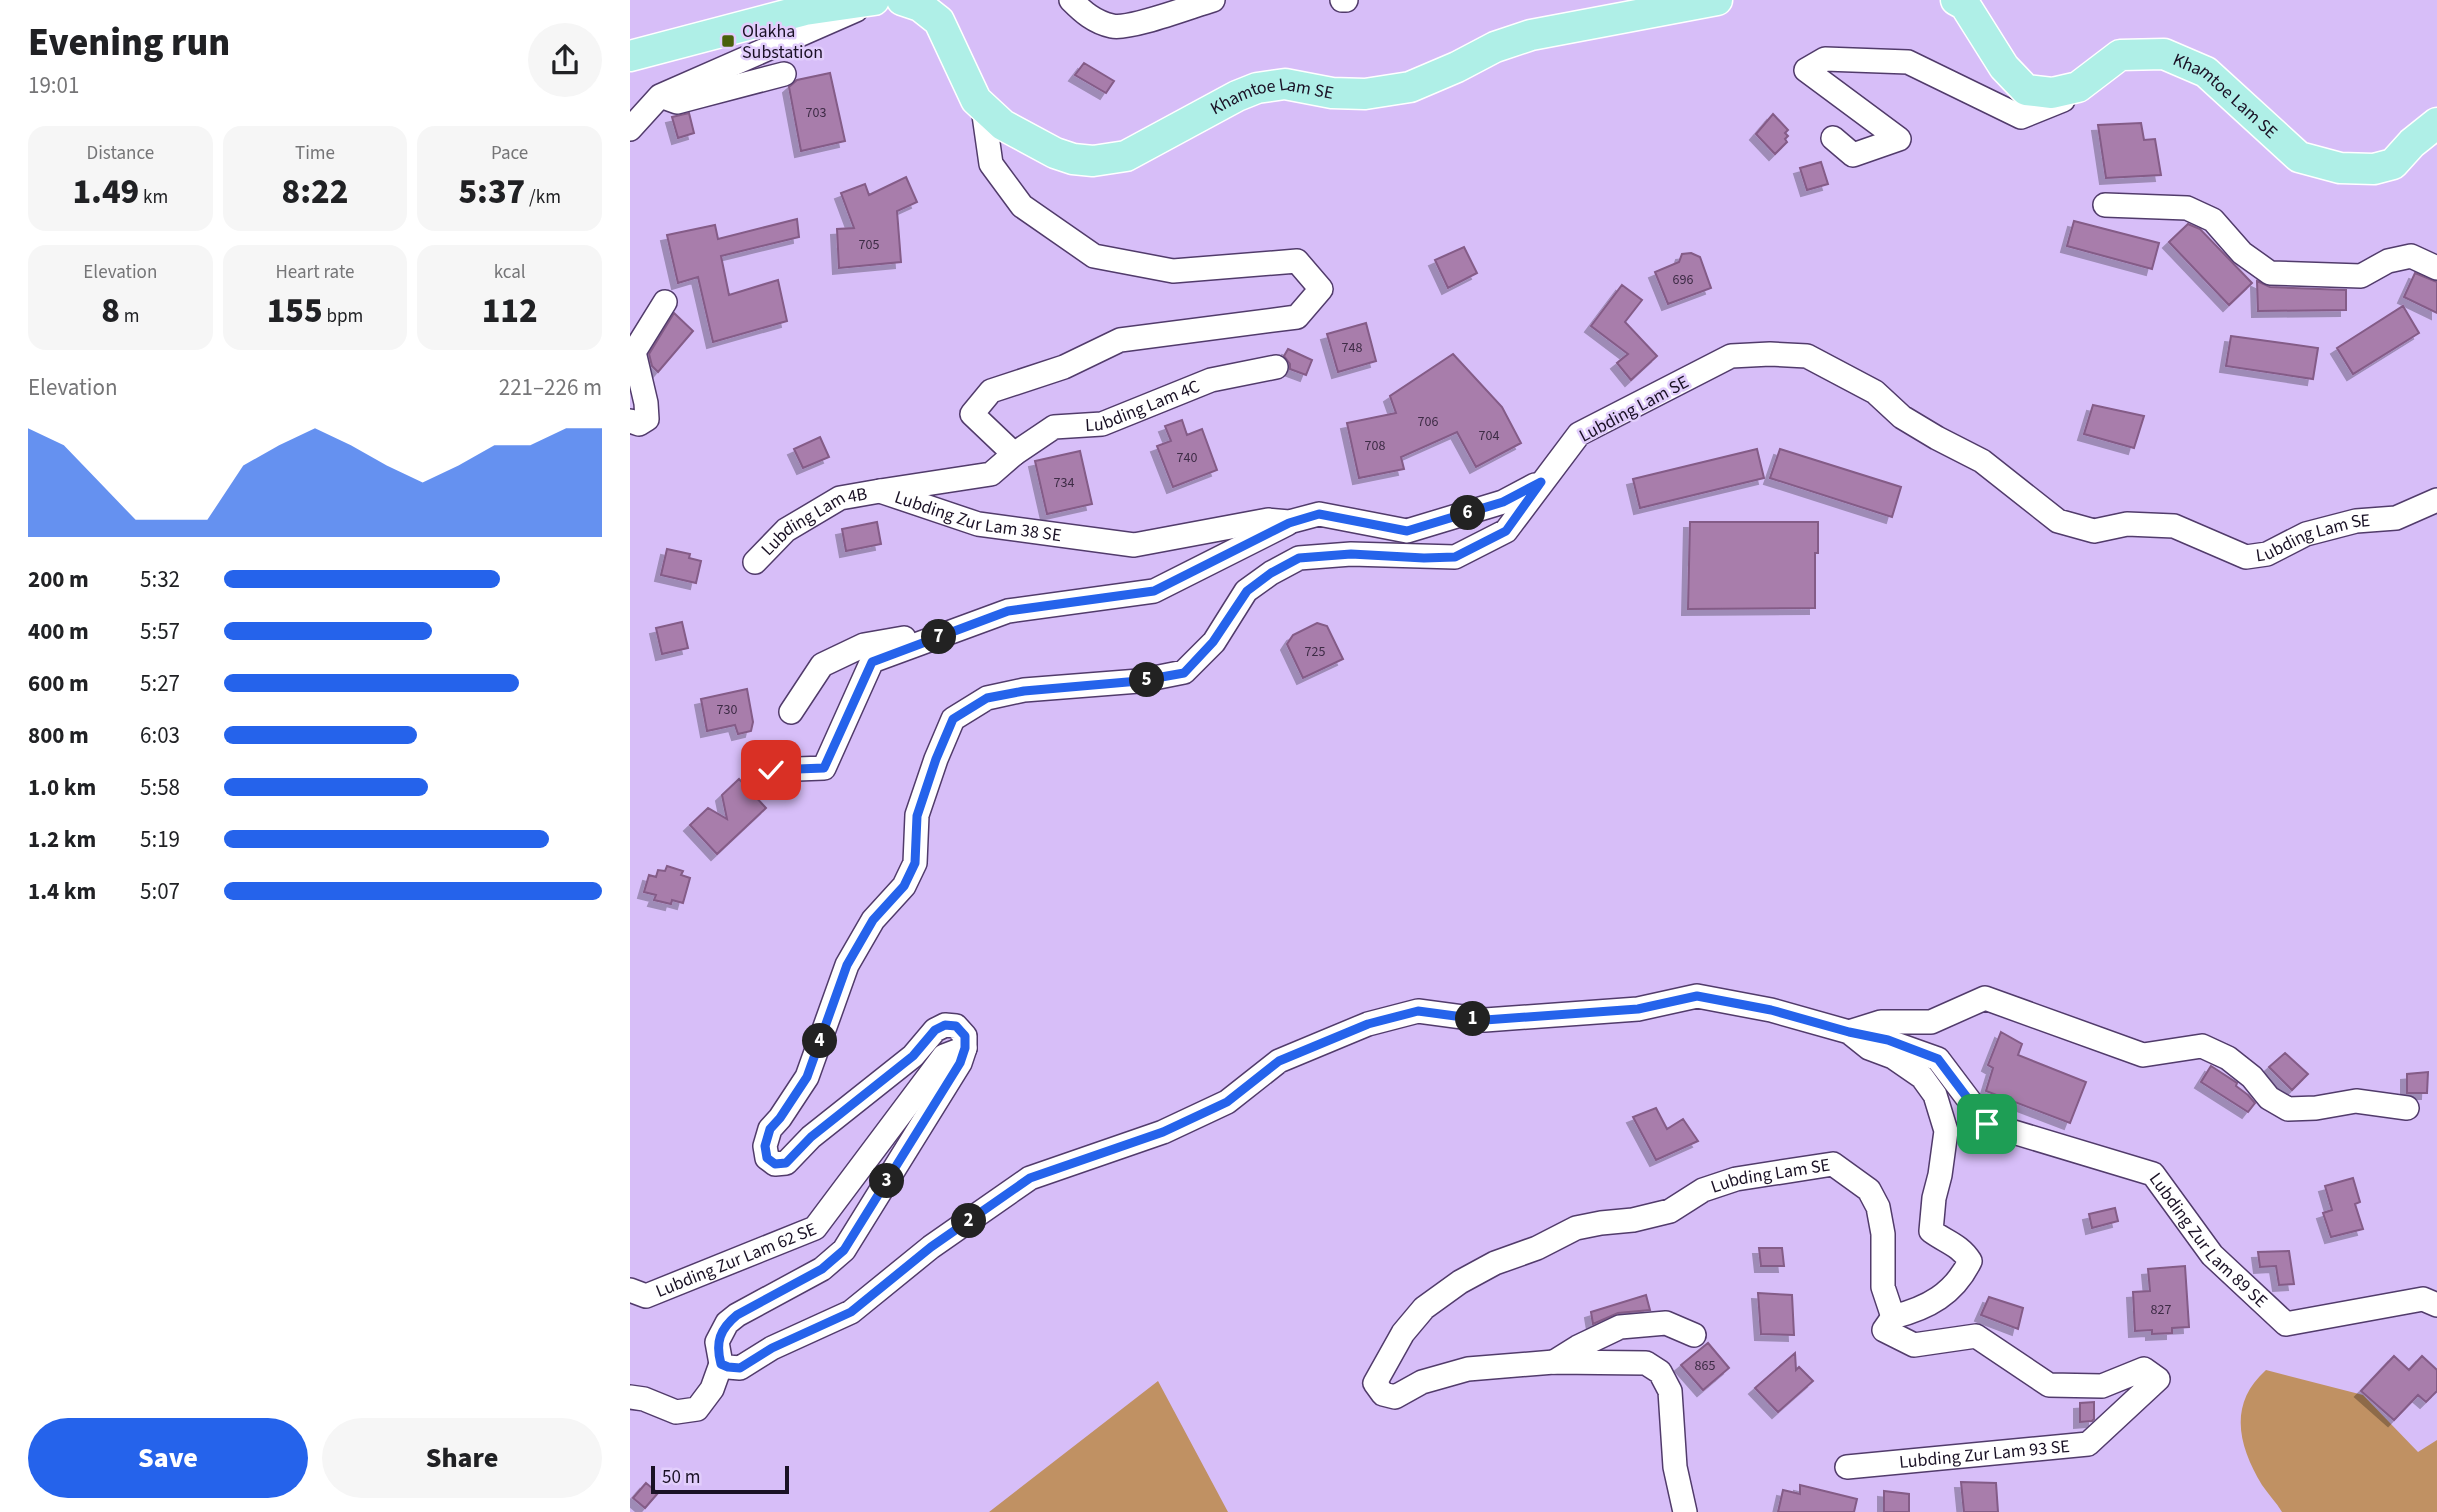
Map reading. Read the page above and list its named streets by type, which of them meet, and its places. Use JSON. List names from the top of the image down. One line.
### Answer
{"streets":{"main road":["Khamtoe Lam SE"],"street":["Lubding Lam 4C","Lubding Lam SE","Lubding Zur Lam 38 SE","Lubding Lam 4B","Lubding Zur Lam 89 SE","Lubding Zur Lam 62 SE","Lubding Zur Lam 93 SE"]},"crossings":[["Lubding Lam 4C","Lubding Zur Lam 38 SE"],["Lubding Lam SE","Lubding Zur Lam 38 SE"],["Lubding Lam SE","Lubding Zur Lam 62 SE"],["Lubding Lam SE","Lubding Zur Lam 93 SE"],["Lubding Zur Lam 38 SE","Lubding Lam 4B"]],"places":{"transit":["Olakha Substation"]},"house_numbers":["703","705","696","748","706","704","708","740","734","725","730","827","865"],"scale_bar":"50 m","page":{"heading":["Evening run","19:01"],"stats":[["Distance","1.49 km"],["Time","8:22"],["Pace","5:37 /km"],["Elevation","8 m"],["Heart rate","155 bpm"],["kcal","112"]],"chart":["Elevation","221–226 m"],"pins":["6","7","5","1","4","3","2"],"list":[{"name":"200 m","note":"5:32"},{"name":"400 m","note":"5:57"},{"name":"600 m","note":"5:27"},{"name":"800 m","note":"6:03"},{"name":"1.0 km","note":"5:58"},{"name":"1.2 km","note":"5:19"},{"name":"1.4 km","note":"5:07"}],"buttons":["Save","Share"],"scale":"50 m"}}
